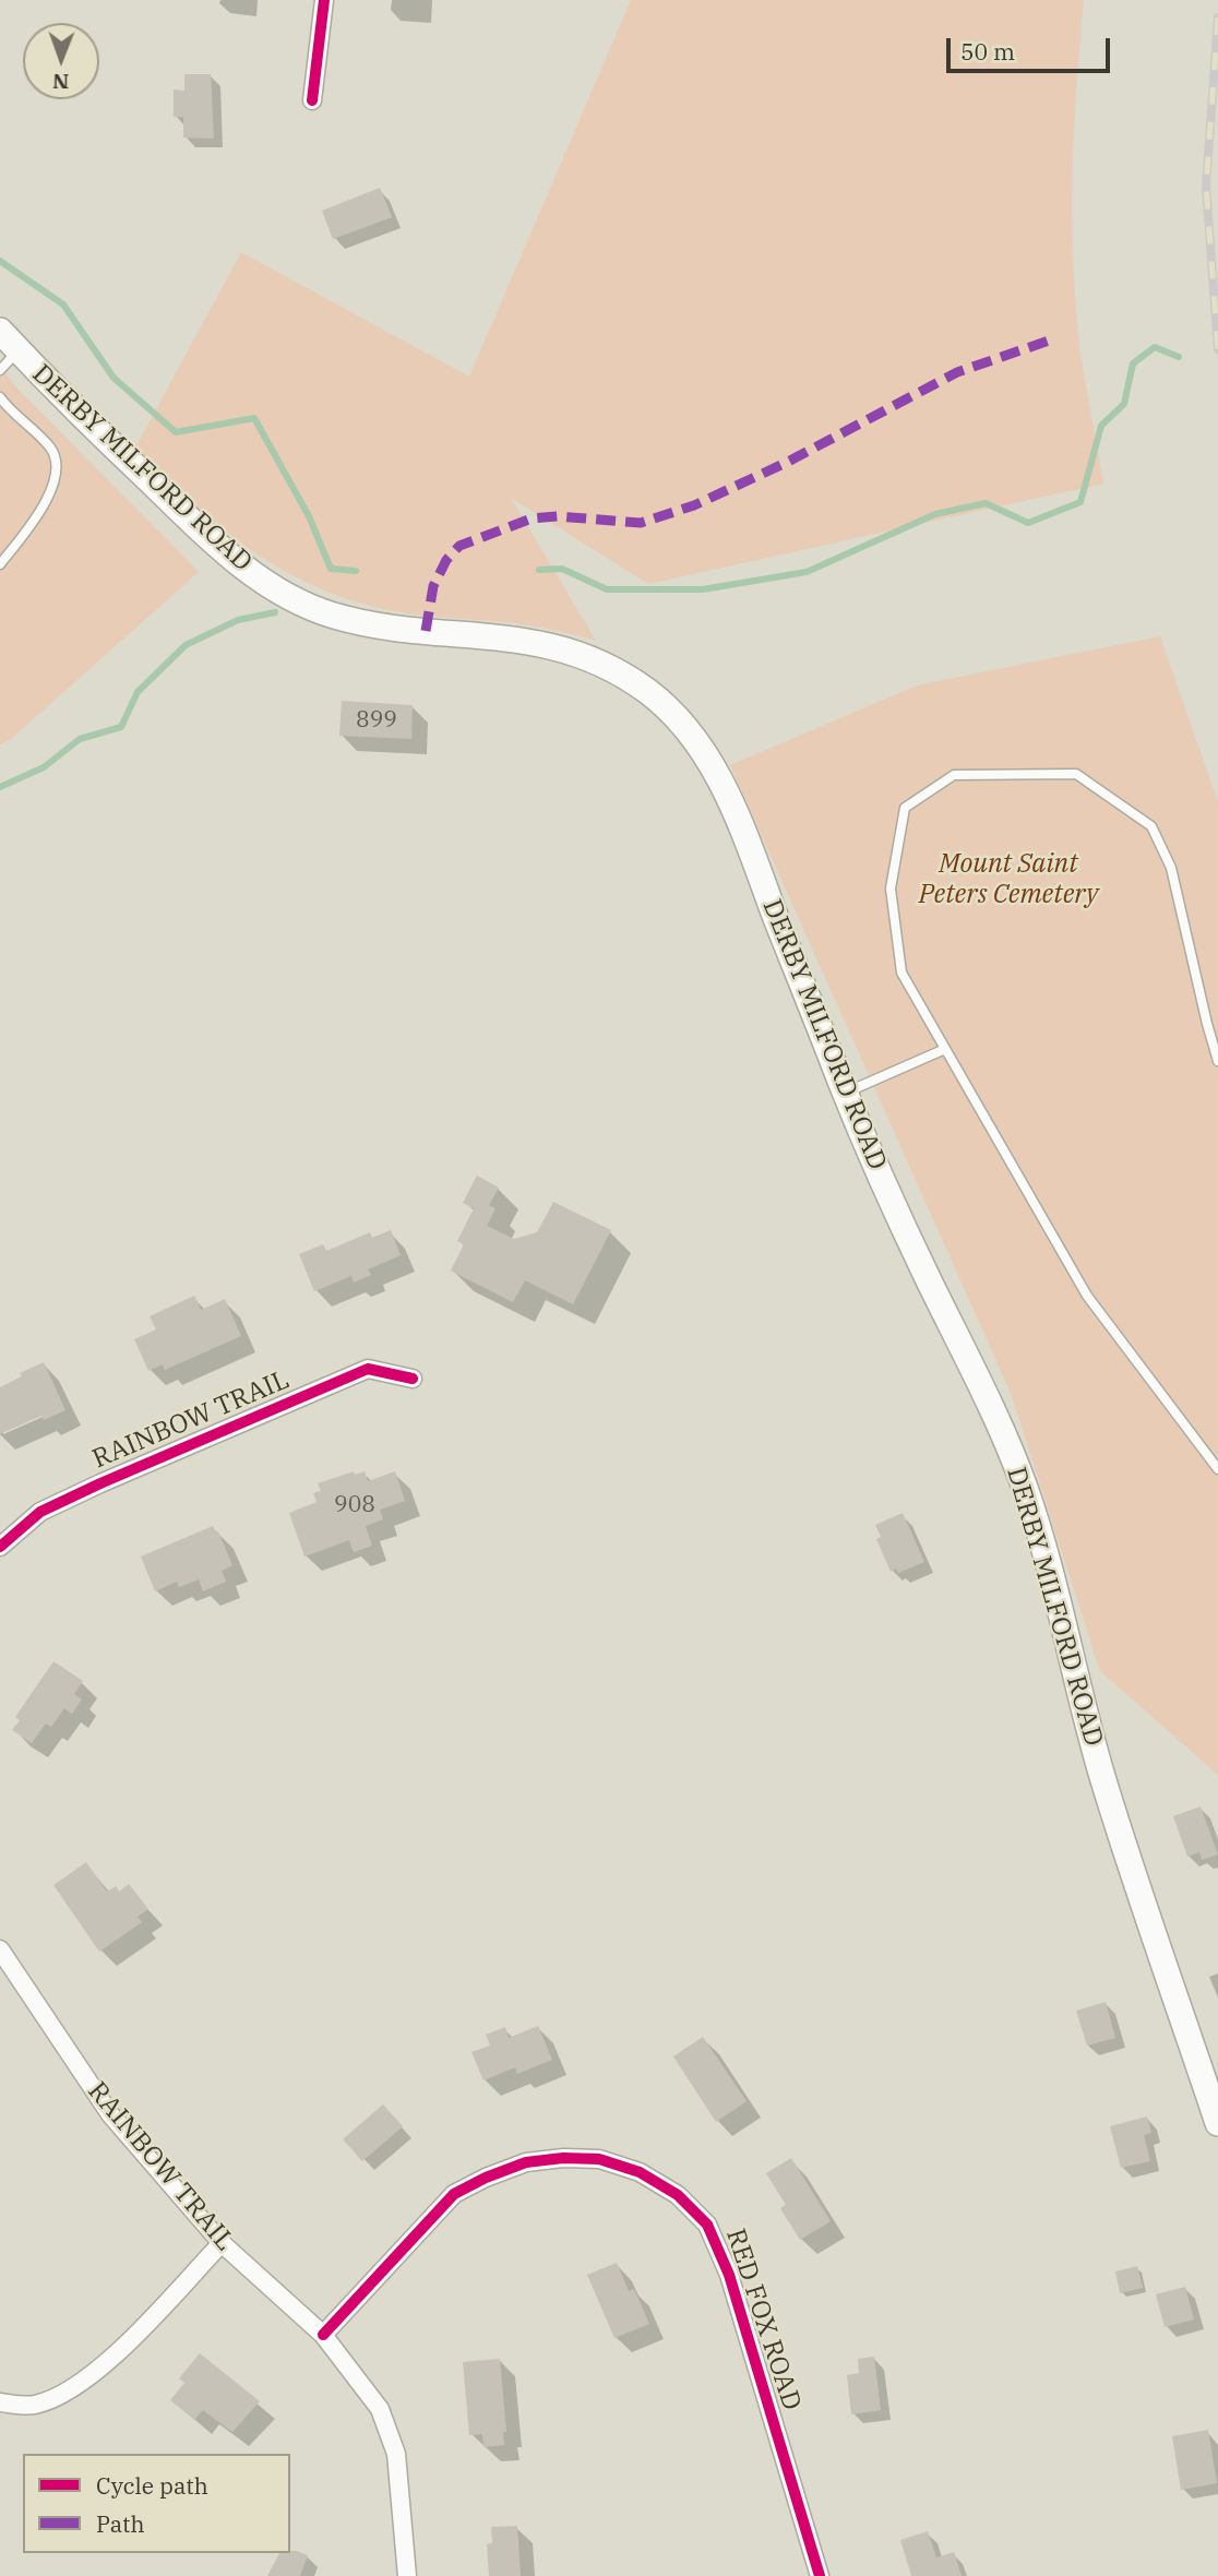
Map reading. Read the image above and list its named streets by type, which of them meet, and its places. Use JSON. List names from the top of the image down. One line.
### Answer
{"streets":{"main road":["DERBY MILFORD ROAD"],"street":["RAINBOW TRAIL","RED FOX ROAD"]},"crossings":[["RAINBOW TRAIL","RED FOX ROAD"]],"parks":["Mount Saint Peters Cemetery"],"house_numbers":["899","908"],"legend":["Cycle path","Path"],"scale_bar":"50 m","north":"bottom"}
